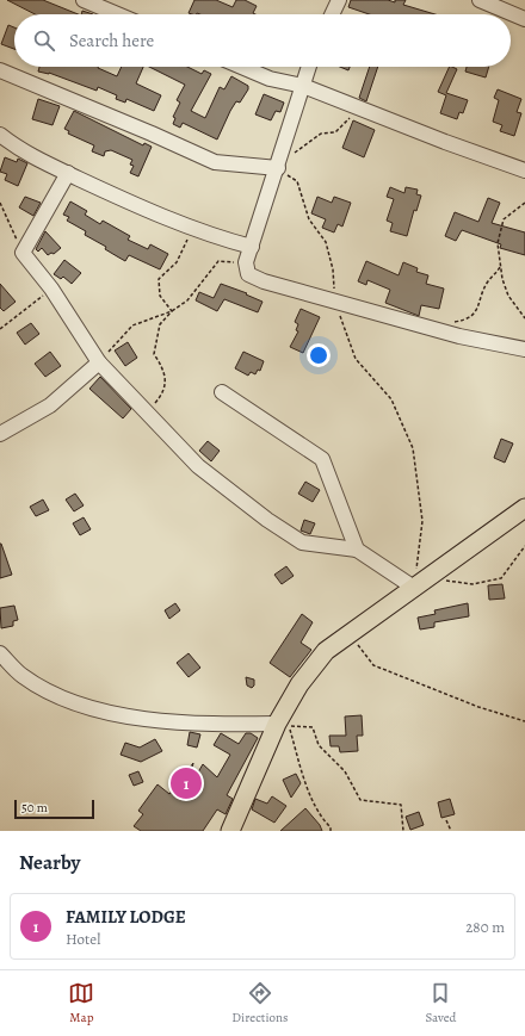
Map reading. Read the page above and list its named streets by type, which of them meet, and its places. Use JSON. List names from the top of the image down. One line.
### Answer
{"scale_bar":"50 m","page":{"search":"Search here","pins":"1","scale":"50 m","heading":"Nearby","list":[{"mark":"1","name":"FAMILY LODGE","note":"Hotel","value":"280 m"}],"nav":["Map","Directions","Saved"]}}
